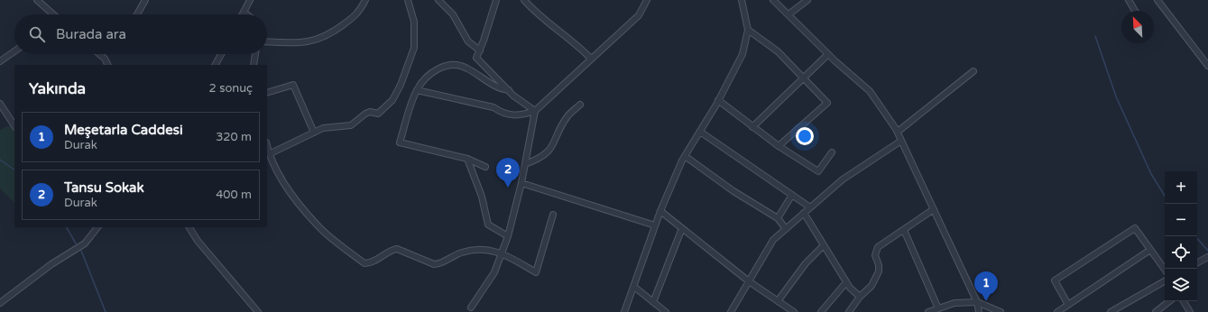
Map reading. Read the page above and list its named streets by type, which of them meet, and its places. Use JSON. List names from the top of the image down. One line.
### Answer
{"north":"top left","page":{"search":"Burada ara","heading":["Yakında","2 sonuç"],"list":[{"mark":"1","name":"Meşetarla Caddesi","note":"Durak","value":"320 m"},{"mark":"2","name":"Tansu Sokak","note":"Durak","value":"400 m"}],"pins":["2","1"],"map_buttons":["+","−"]}}
